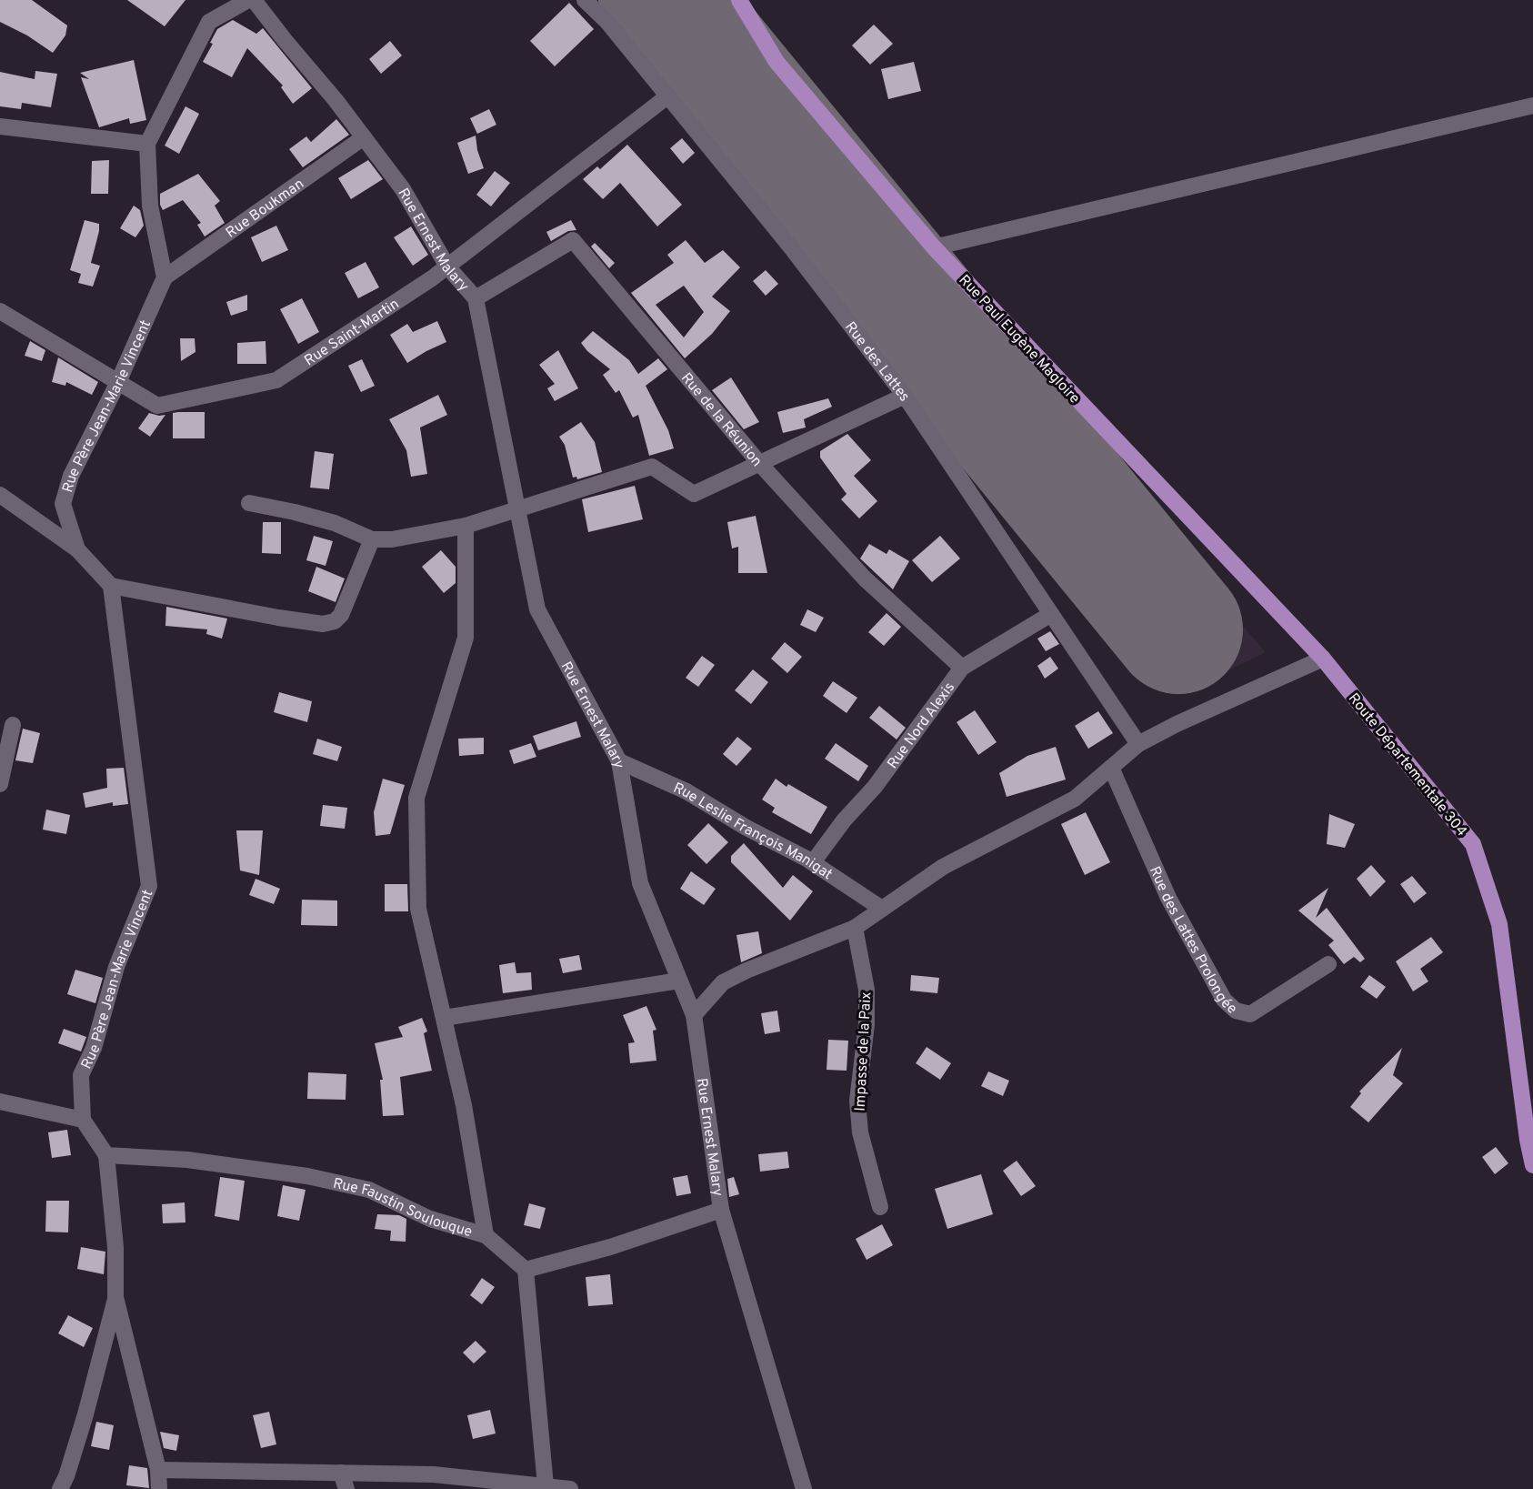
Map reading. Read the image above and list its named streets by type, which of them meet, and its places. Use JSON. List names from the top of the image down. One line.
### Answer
{"streets":{"main road":["Rue Paul Eugène Magloire","Route Départementale 304"],"street":["Rue Boukman","Rue Ernest Malary","Rue Saint-Martin","Rue des Lattes","Rue Père Jean-Marie Vincent","Rue de la Réunion","Rue Nord Alexis","Rue Leslie François Manigat","Rue des Lattes Prolongée","Impasse de la Paix","Rue Faustin Soulouque"]},"crossings":[["Rue Boukman","Rue Ernest Malary"],["Rue Boukman","Rue Père Jean-Marie Vincent"],["Rue Ernest Malary","Rue Saint-Martin"],["Rue Ernest Malary","Rue de la Réunion"],["Rue Ernest Malary","Rue Leslie François Manigat"],["Rue Saint-Martin","Rue des Lattes"],["Rue Saint-Martin","Rue Père Jean-Marie Vincent"],["Rue Paul Eugène Magloire","Route Départementale 304"],["Rue des Lattes","Rue Nord Alexis"],["Rue de la Réunion","Rue Nord Alexis"],["Rue Nord Alexis","Rue Leslie François Manigat"]]}
